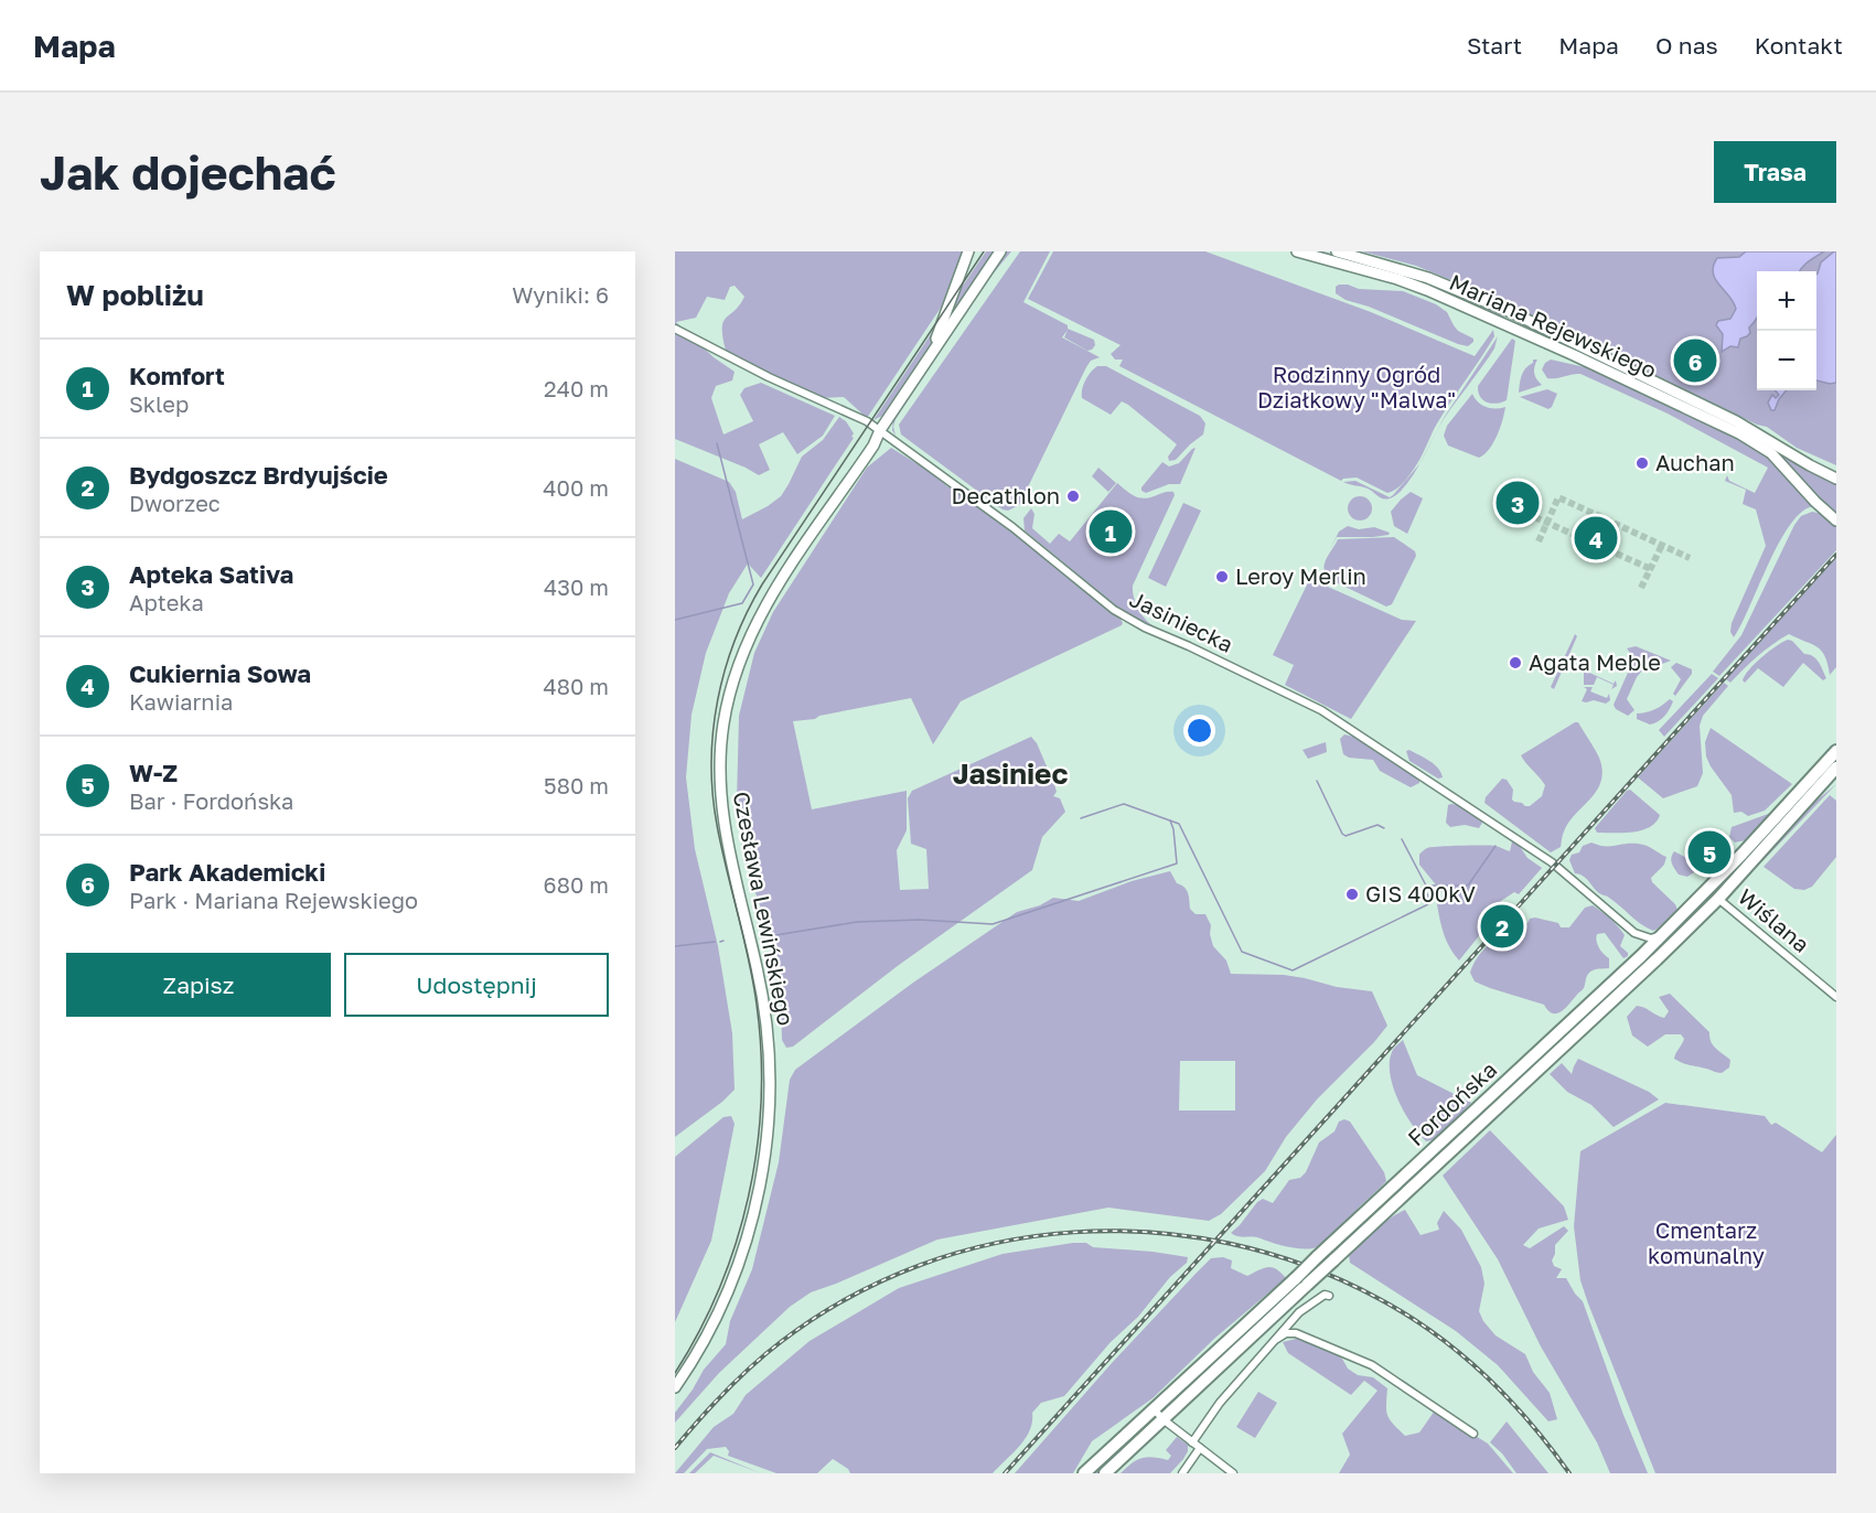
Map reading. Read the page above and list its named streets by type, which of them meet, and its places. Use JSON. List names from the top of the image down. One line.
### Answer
{"streets":{"main road":["Fordońska"],"street":["Mariana Rejewskiego","Jasiniecka","Czesława Lewińskiego","Wiślana"]},"crossings":[["Jasiniecka","Czesława Lewińskiego"],["Wiślana","Fordońska"]],"districts":["Jasiniec"],"parks":["Rodzinny Ogród Działkowy \"Malwa\"","Cmentarz komunalny"],"places":["Auchan","Decathlon","Leroy Merlin","Agata Meble","GIS 400kV"],"page":{"header":"Mapa","nav":["Start","Mapa","O nas","Kontakt"],"buttons":["Trasa",["Zapisz","Udostępnij"]],"title":"Jak dojechać","heading":["W pobliżu","Wyniki: 6"],"map_buttons":["+","−"],"pins":["6","3","1","4","5","2"],"list":[{"mark":"1","name":"Komfort","note":"Sklep","value":"240 m"},{"mark":"2","name":"Bydgoszcz Brdyujście","note":"Dworzec","value":"400 m"},{"mark":"3","name":"Apteka Sativa","note":"Apteka","value":"430 m"},{"mark":"4","name":"Cukiernia Sowa","note":"Kawiarnia","value":"480 m"},{"mark":"5","name":"W-Z","note":"Bar · Fordońska","value":"580 m"},{"mark":"6","name":"Park Akademicki","note":"Park · Mariana Rejewskiego","value":"680 m"}]}}
